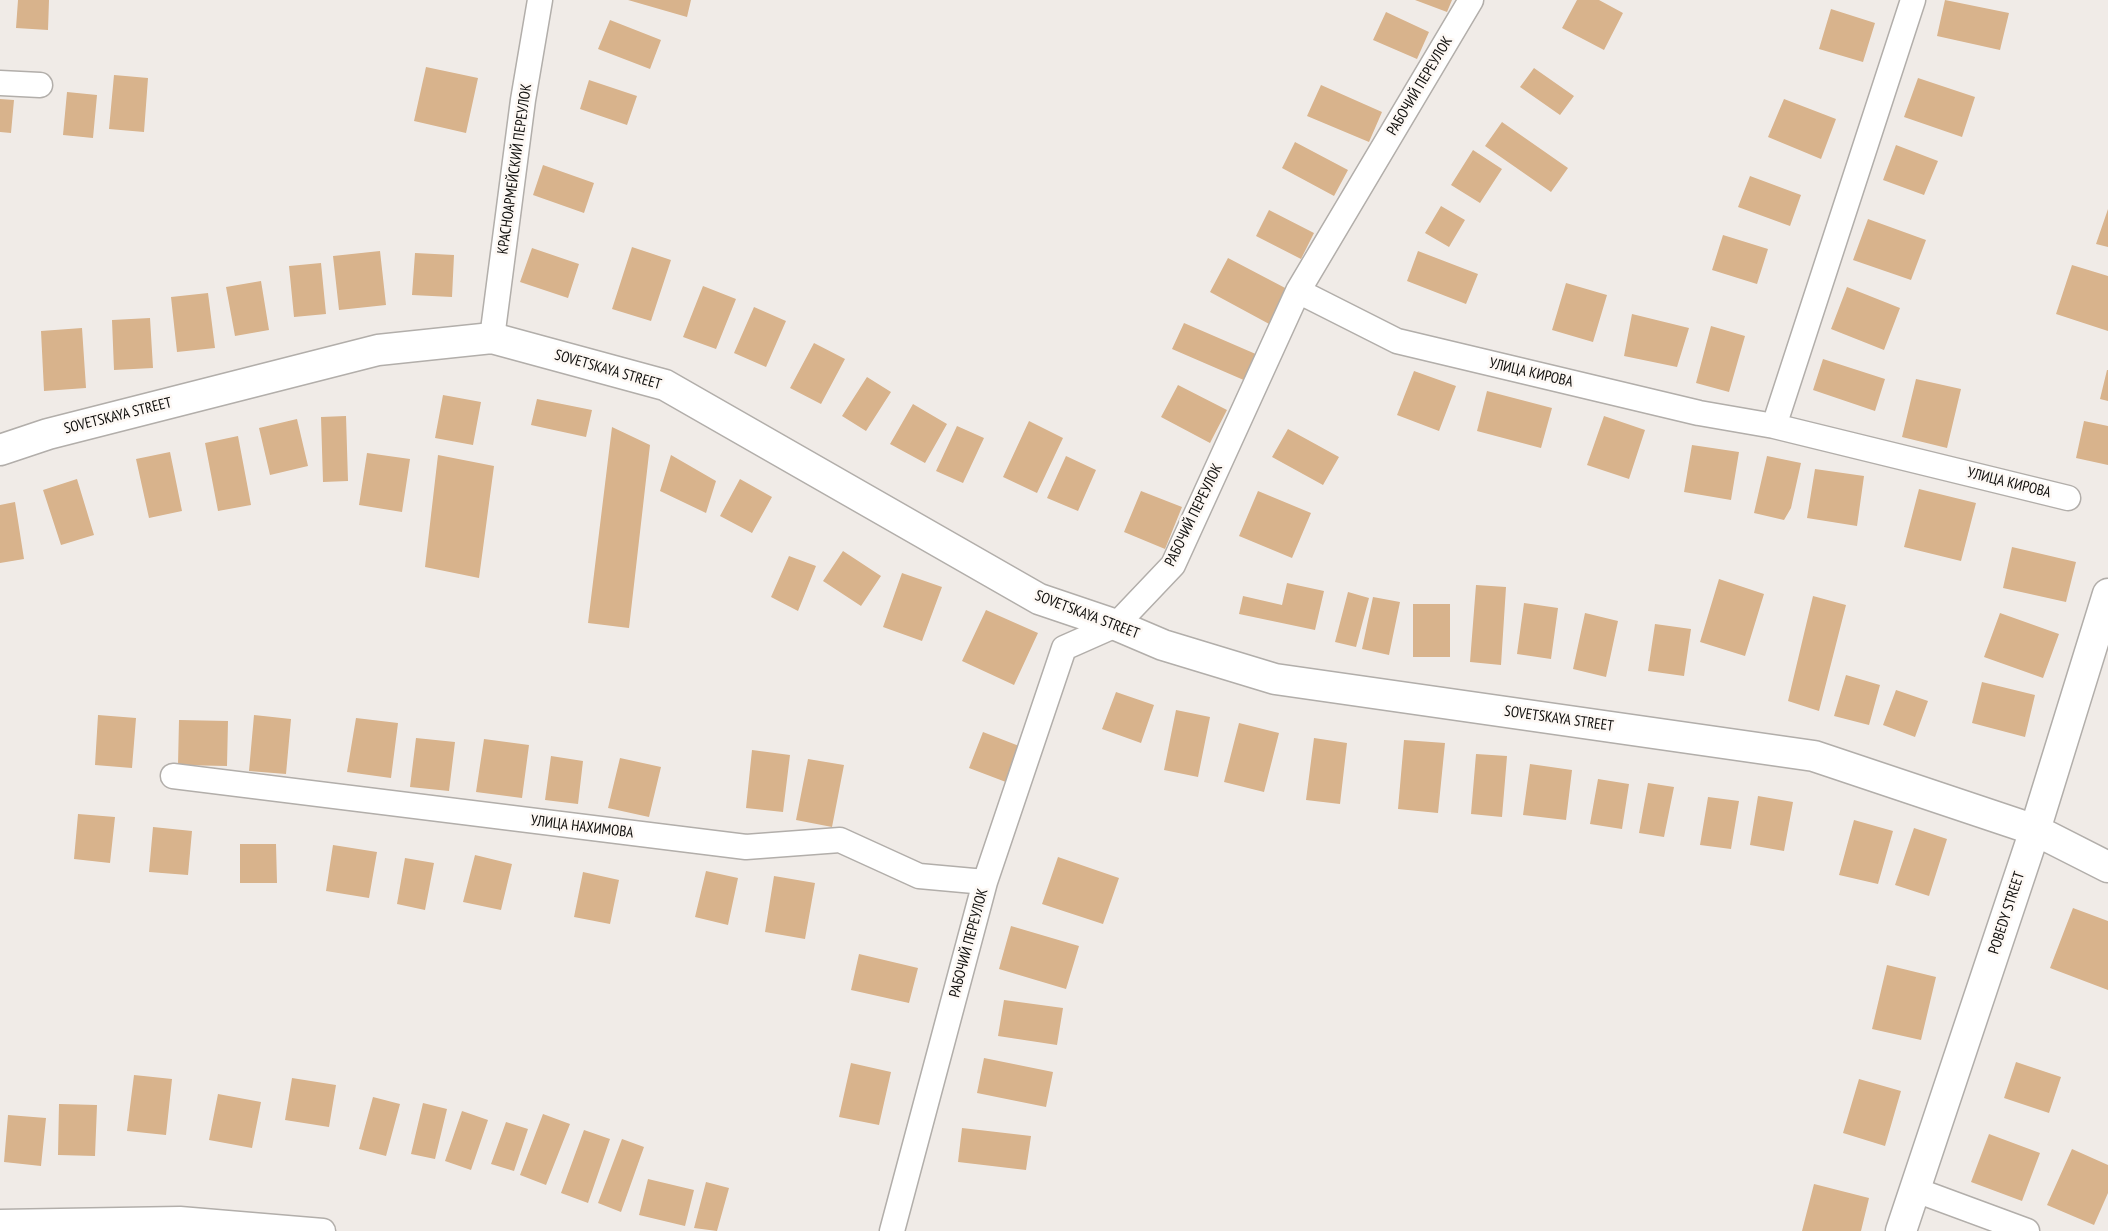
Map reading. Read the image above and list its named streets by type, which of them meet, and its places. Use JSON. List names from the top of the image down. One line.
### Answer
{"streets":{"street":["РАБОЧИЙ ПЕРЕУЛОК","КРАСНОАРМЕЙСКИЙ ПЕРЕУЛОК","SOVETSKAYA STREET","УЛИЦА КИРОВА","УЛИЦА НАХИМОВА","POBEDY STREET"]},"crossings":[["РАБОЧИЙ ПЕРЕУЛОК","SOVETSKAYA STREET"],["РАБОЧИЙ ПЕРЕУЛОК","УЛИЦА КИРОВА"],["РАБОЧИЙ ПЕРЕУЛОК","УЛИЦА НАХИМОВА"],["КРАСНОАРМЕЙСКИЙ ПЕРЕУЛОК","SOVETSKAYA STREET"],["SOVETSKAYA STREET","POBEDY STREET"]]}
